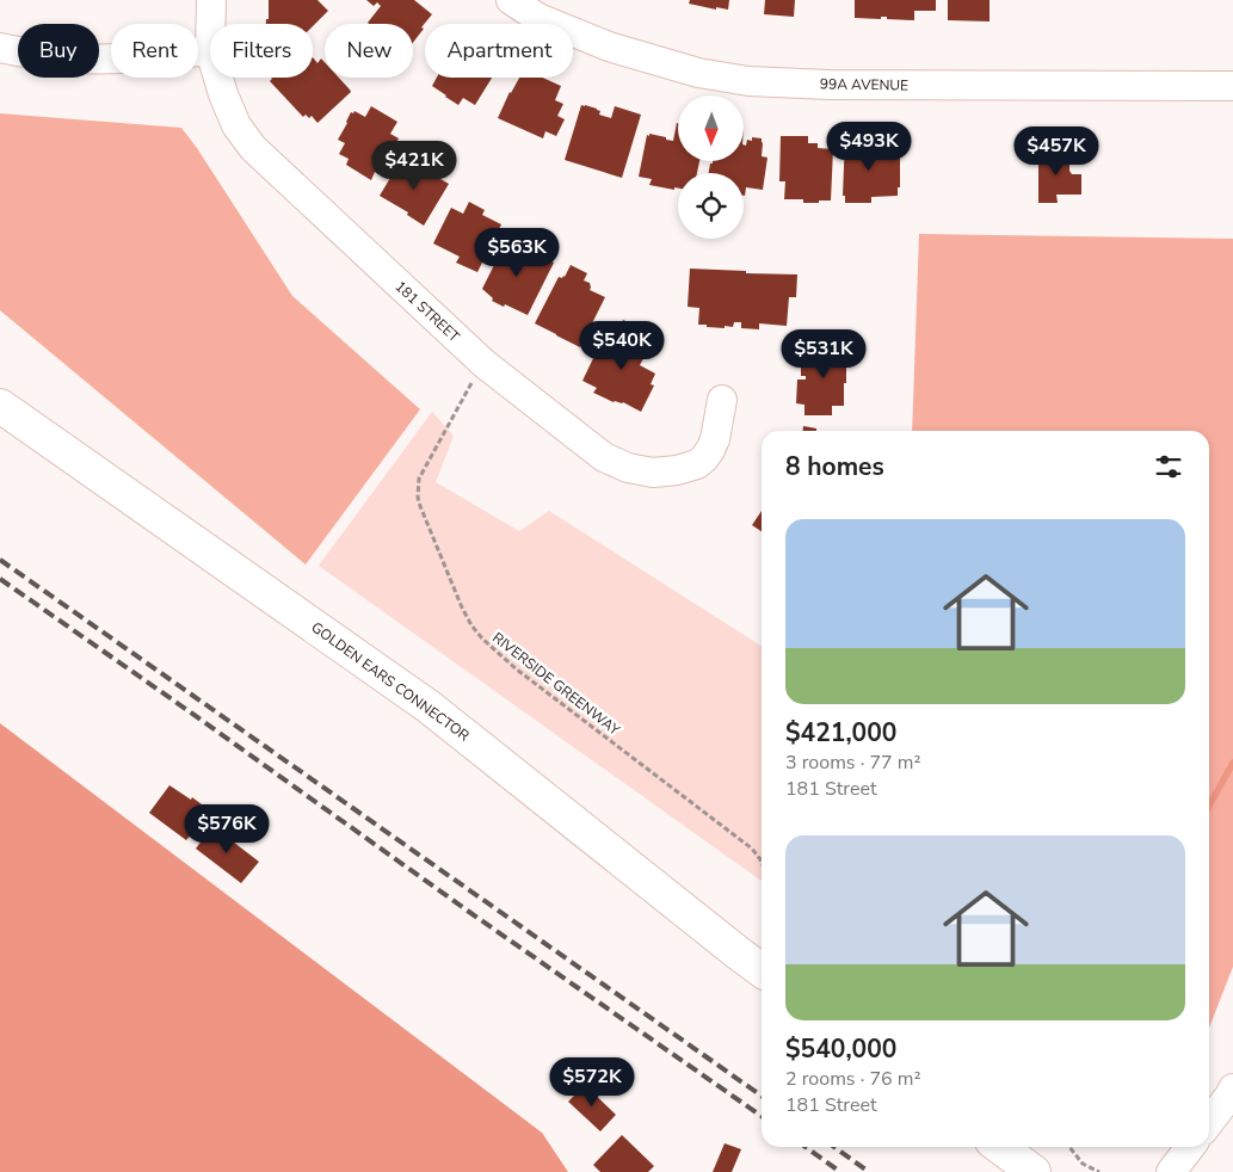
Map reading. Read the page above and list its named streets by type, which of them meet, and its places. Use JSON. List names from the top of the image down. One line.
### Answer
{"streets":{"main road":["GOLDEN EARS CONNECTOR"],"street":["99A AVENUE","181 STREET"],"path":["RIVERSIDE GREENWAY"]},"crossings":[["181 STREET","RIVERSIDE GREENWAY"]],"north":"bottom","page":{"chip":["Buy","Rent","Filters","New","Apartment"],"price":["$493K","$457K","$421K","$563K","$540K","$531K","$576K","$572K"],"heading":"8 homes","list":[{"name":"$421,000","note":"3 rooms · 77 m² · 181 Street"},{"name":"$540,000","note":"2 rooms · 76 m² · 181 Street"}]}}
